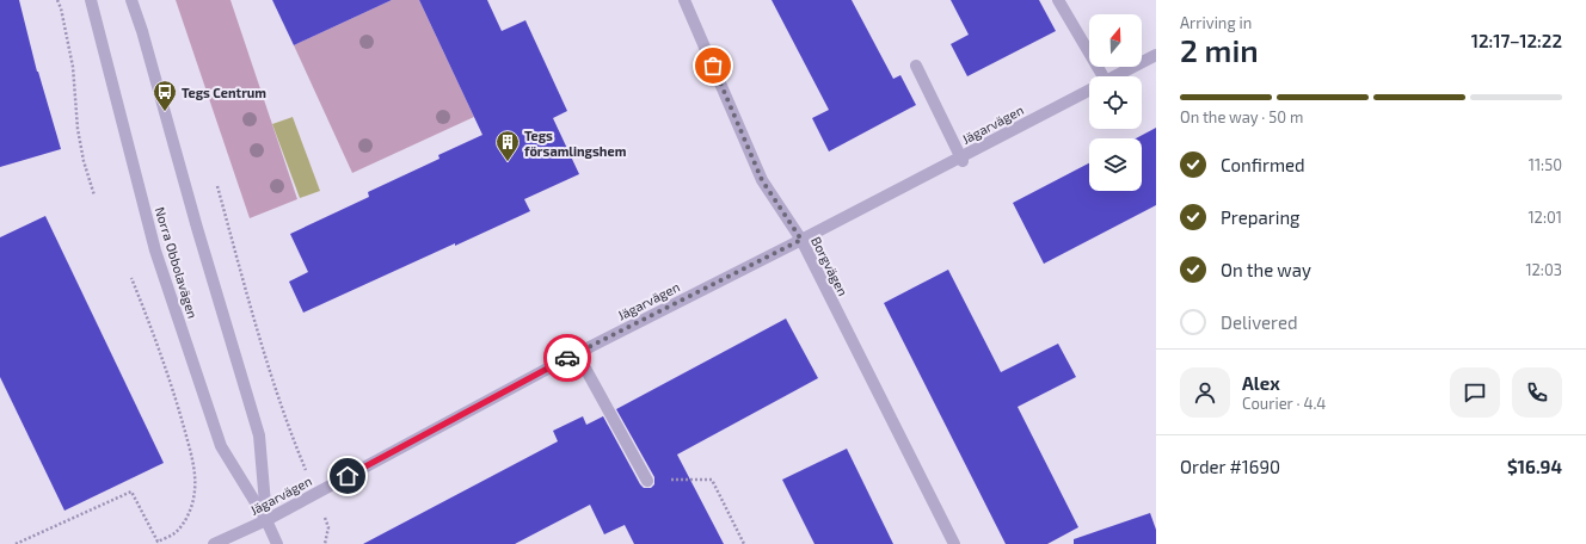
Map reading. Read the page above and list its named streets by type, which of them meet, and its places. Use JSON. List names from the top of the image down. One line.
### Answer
{"streets":{"street":["Jägarvägen","Norra Obbolavägen","Borgvägen"]},"crossings":[["Jägarvägen","Norra Obbolavägen"],["Jägarvägen","Borgvägen"]],"places":{"bus stop":["Tegs Centrum"],"building":["Tegs församlingshem"]},"north":"top","page":{"heading":["2 min","Arriving in","12:17–12:22"],"panel":["Alex","Courier · 4.4","Order #1690","$16.94"],"bar":"On the way · 50 m","list":[["Confirmed","11:50"],["Preparing","12:01"],["On the way","12:03"],"Delivered"]}}
